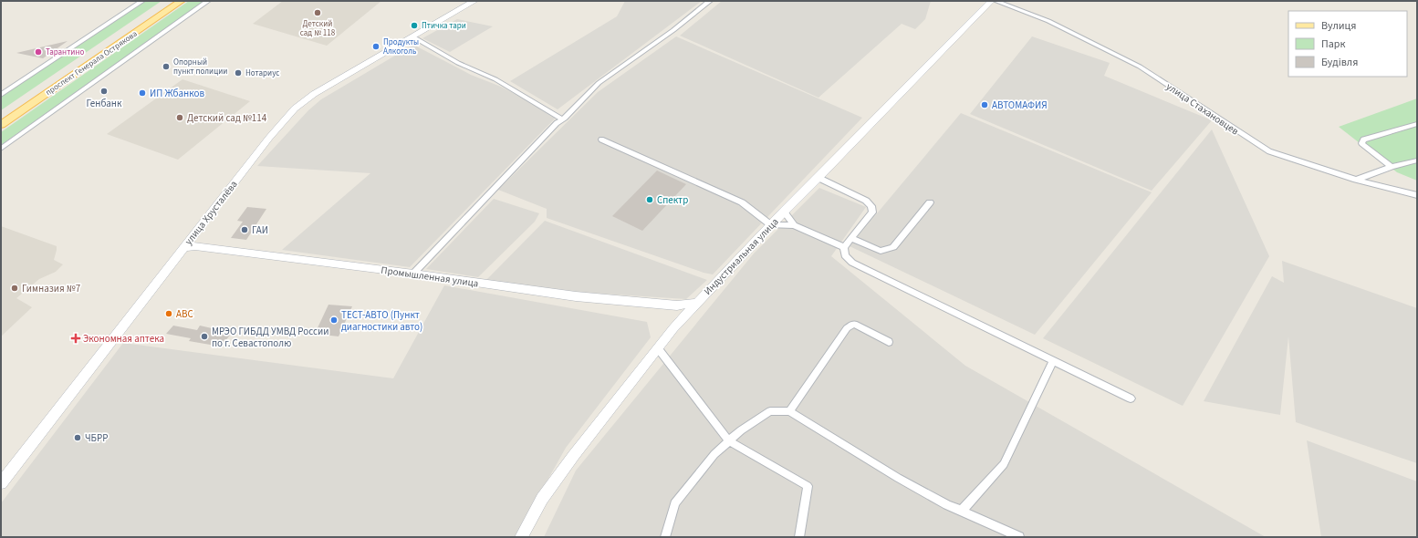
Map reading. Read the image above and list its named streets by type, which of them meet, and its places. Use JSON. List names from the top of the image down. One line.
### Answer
{"streets":{"main road":["проспект Генерала Острякова","улица Хрусталёва","Индустриальная улица","Промышленная улица"],"street":["улица Стахановцев"]},"crossings":[["улица Хрусталёва","Промышленная улица"],["Индустриальная улица","Промышленная улица"]],"places":{"other":["Детский сад № 118","Птичка тари","Продукты Алкоголь","Тарантино","Опорный пункт полиции","Нотариус","Генбанк","ИП Жбанков","АВТОМАФИЯ","Детский сад №114","Спектр","ГАИ","Гимназия №7","АВС","ТЕСТ-АВТО (Пункт диагностики авто)","МРЭО ГИБДД УМВД России по г. Севастополю","ЧБРР"],"health":["Экономная аптека"]},"legend":["Вулиця","Парк","Будівля"]}
